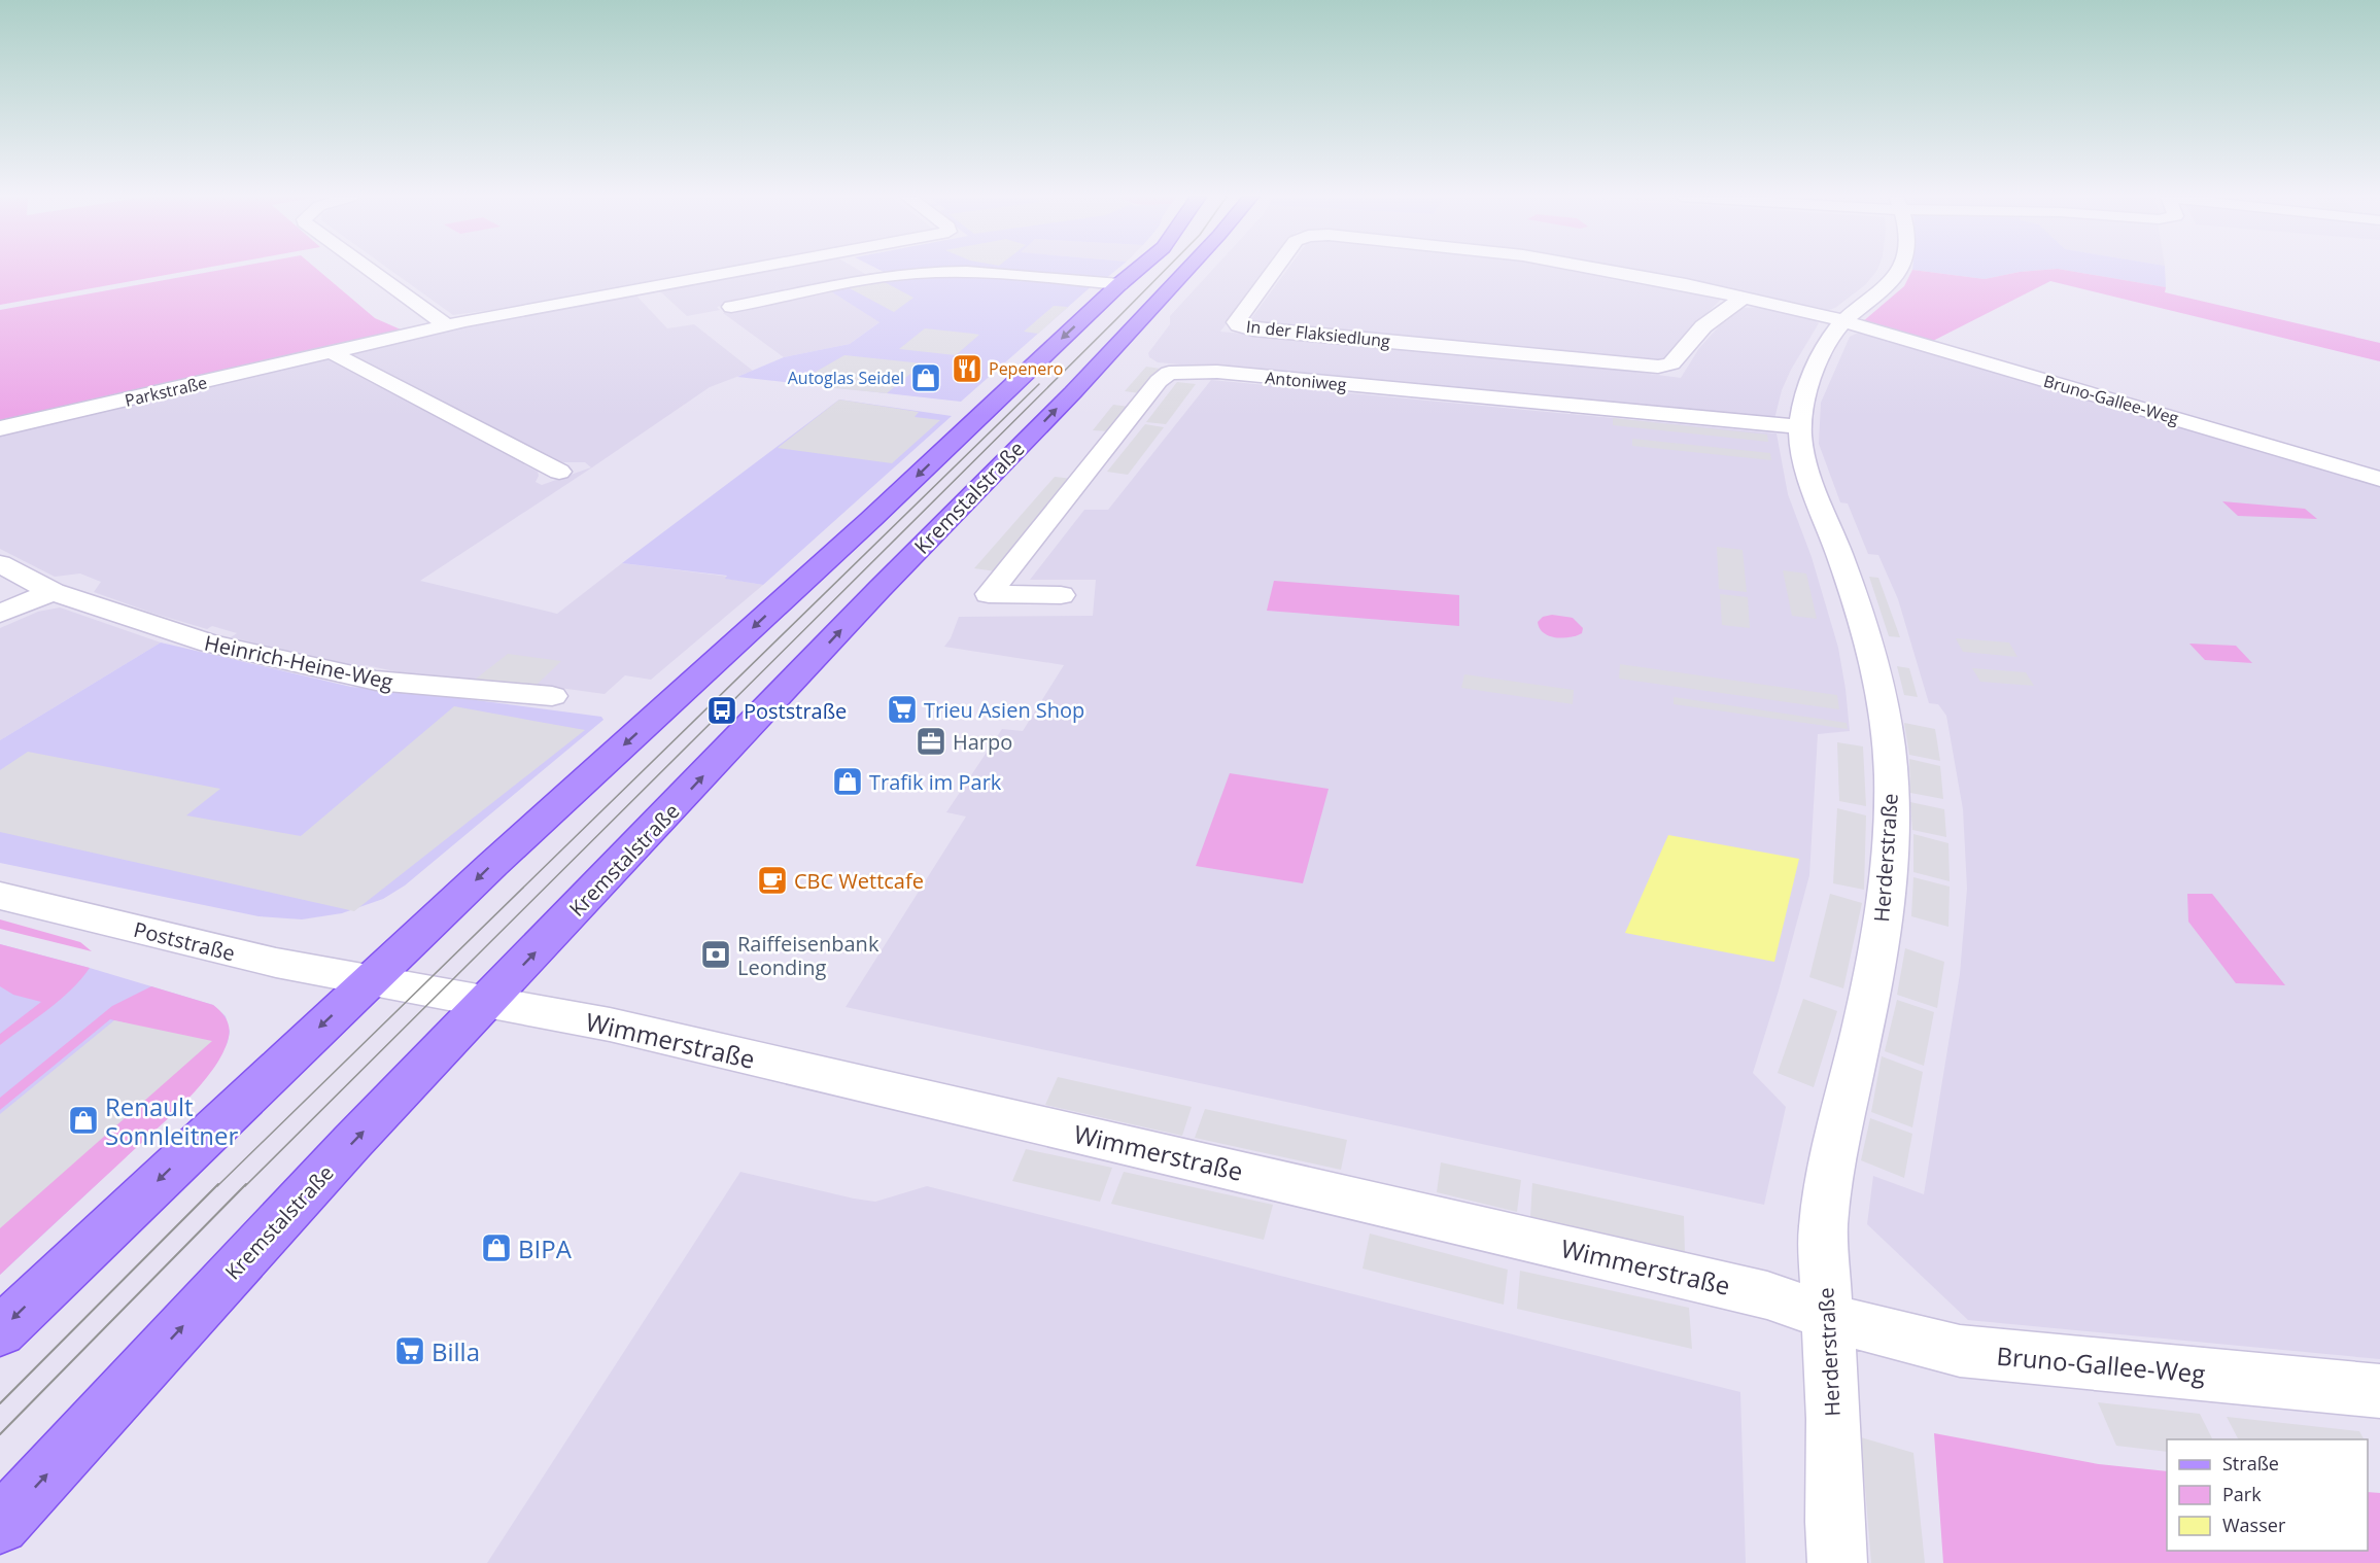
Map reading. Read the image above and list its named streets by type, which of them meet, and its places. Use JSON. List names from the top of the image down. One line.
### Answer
{"streets":{"main road":["Kremstalstraße"],"street":["In der Flaksiedlung","Antoniweg","Parkstraße","Bruno-Gallee-Weg","Heinrich-Heine-Weg","Herderstraße","Poststraße","Wimmerstraße"]},"crossings":[["In der Flaksiedlung","Bruno-Gallee-Weg"],["In der Flaksiedlung","Herderstraße"],["Antoniweg","Herderstraße"],["Bruno-Gallee-Weg","Herderstraße"],["Bruno-Gallee-Weg","Wimmerstraße"],["Kremstalstraße","Poststraße"],["Kremstalstraße","Wimmerstraße"],["Herderstraße","Wimmerstraße"],["Poststraße","Wimmerstraße"]],"places":{"restaurant":["Pepenero"],"shop":["Autoglas Seidel","Trafik im Park","Renault Sonnleitner","BIPA"],"supermarket":["Trieu Asien Shop","Billa"],"bus stop":["Poststraße"],"office":["Harpo"],"cafe":["CBC Wettcafe"],"bank":["Raiffeisenbank Leonding"]},"legend":["Straße","Park","Wasser"]}
